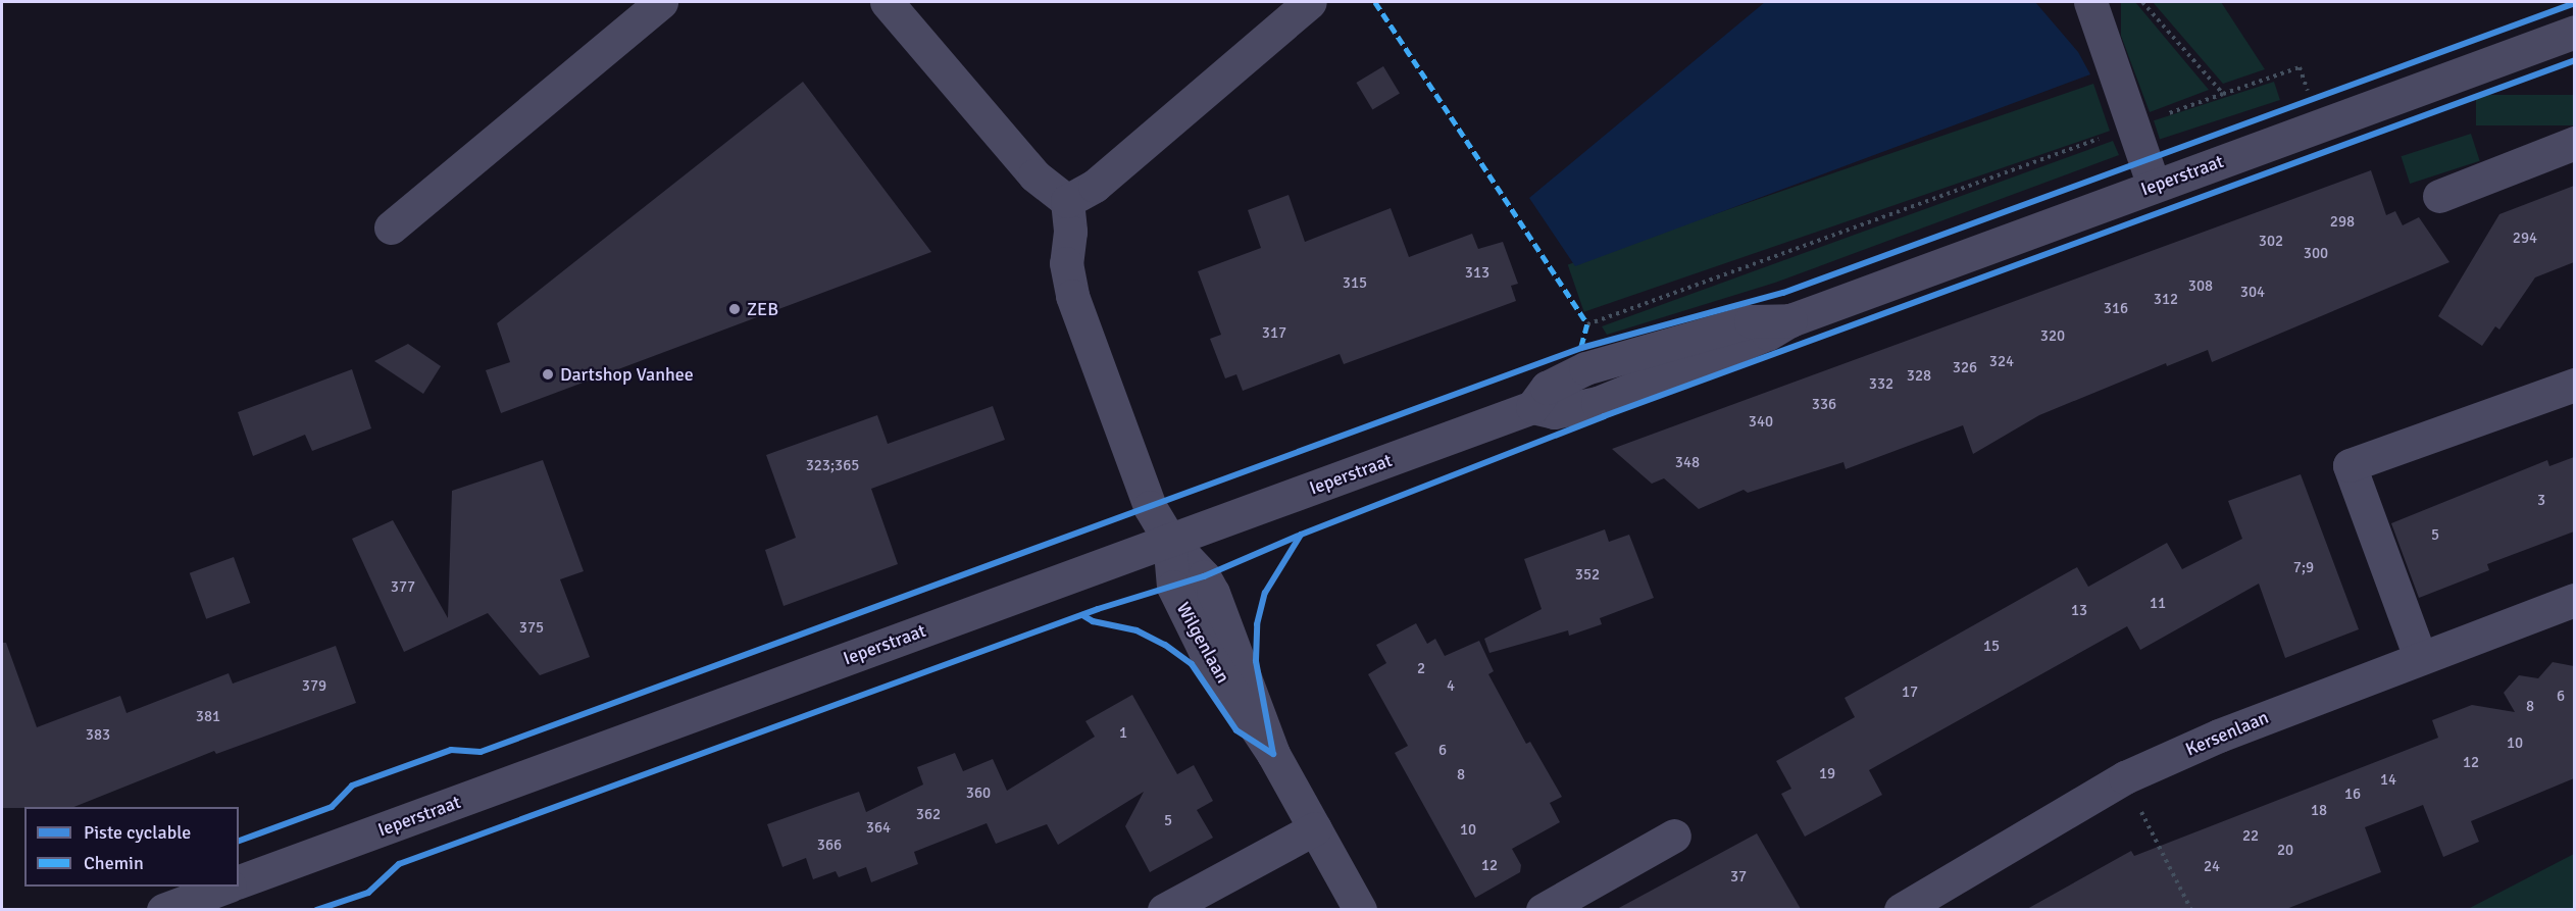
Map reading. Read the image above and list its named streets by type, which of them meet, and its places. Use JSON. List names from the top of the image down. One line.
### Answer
{"streets":{"street":["Ieperstraat","Wilgenlaan","Kersenlaan"]},"crossings":[["Ieperstraat","Wilgenlaan"]],"places":["ZEB","Dartshop Vanhee"],"house_numbers":["298","294","302","300","313","315","308","304","312","316","317","320","324","326","328","332","336","340","348","323;365","3","5","7;9","352","377","11","13","375","15","2","379","4","17","6","8","381","1","383","10","6","12","19","8","14","360","16","18","362","5","364","10","22","366","20","12","24","37"],"legend":["Piste cyclable","Chemin"]}
